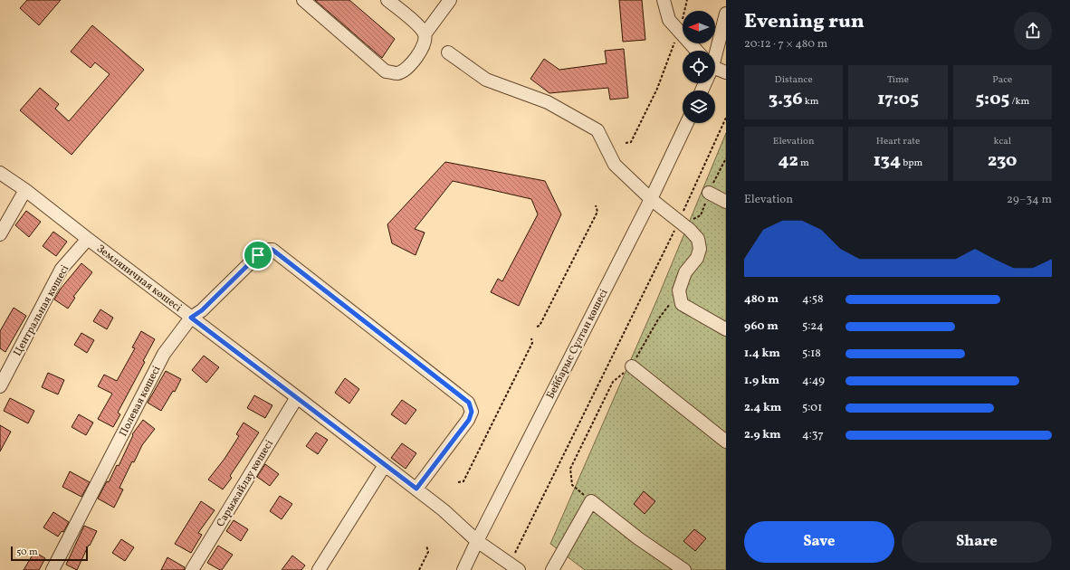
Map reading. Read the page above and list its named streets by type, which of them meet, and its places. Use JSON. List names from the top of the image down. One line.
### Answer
{"streets":{"street":["Земляничная көшесі","Центральная көшесі","Бейбарыс Сұлтан көшесі","Полевая көшесі","Сарыжайлау көшесі"]},"crossings":[["Земляничная көшесі","Центральная көшесі"],["Земляничная көшесі","Бейбарыс Сұлтан көшесі"],["Земляничная көшесі","Полевая көшесі"],["Земляничная көшесі","Сарыжайлау көшесі"]],"scale_bar":"50 m","north":"left","page":{"heading":["Evening run","20:12 · 7 × 480 m"],"stats":[["Distance","3.36 km"],["Time","17:05"],["Pace","5:05 /km"],["Elevation","42 m"],["Heart rate","134 bpm"],["kcal","230"]],"chart":["Elevation","29–34 m"],"list":[{"name":"480 m","note":"4:58"},{"name":"960 m","note":"5:24"},{"name":"1.4 km","note":"5:18"},{"name":"1.9 km","note":"4:49"},{"name":"2.4 km","note":"5:01"},{"name":"2.9 km","note":"4:37"}],"buttons":["Save","Share"],"scale":"50 m"}}
